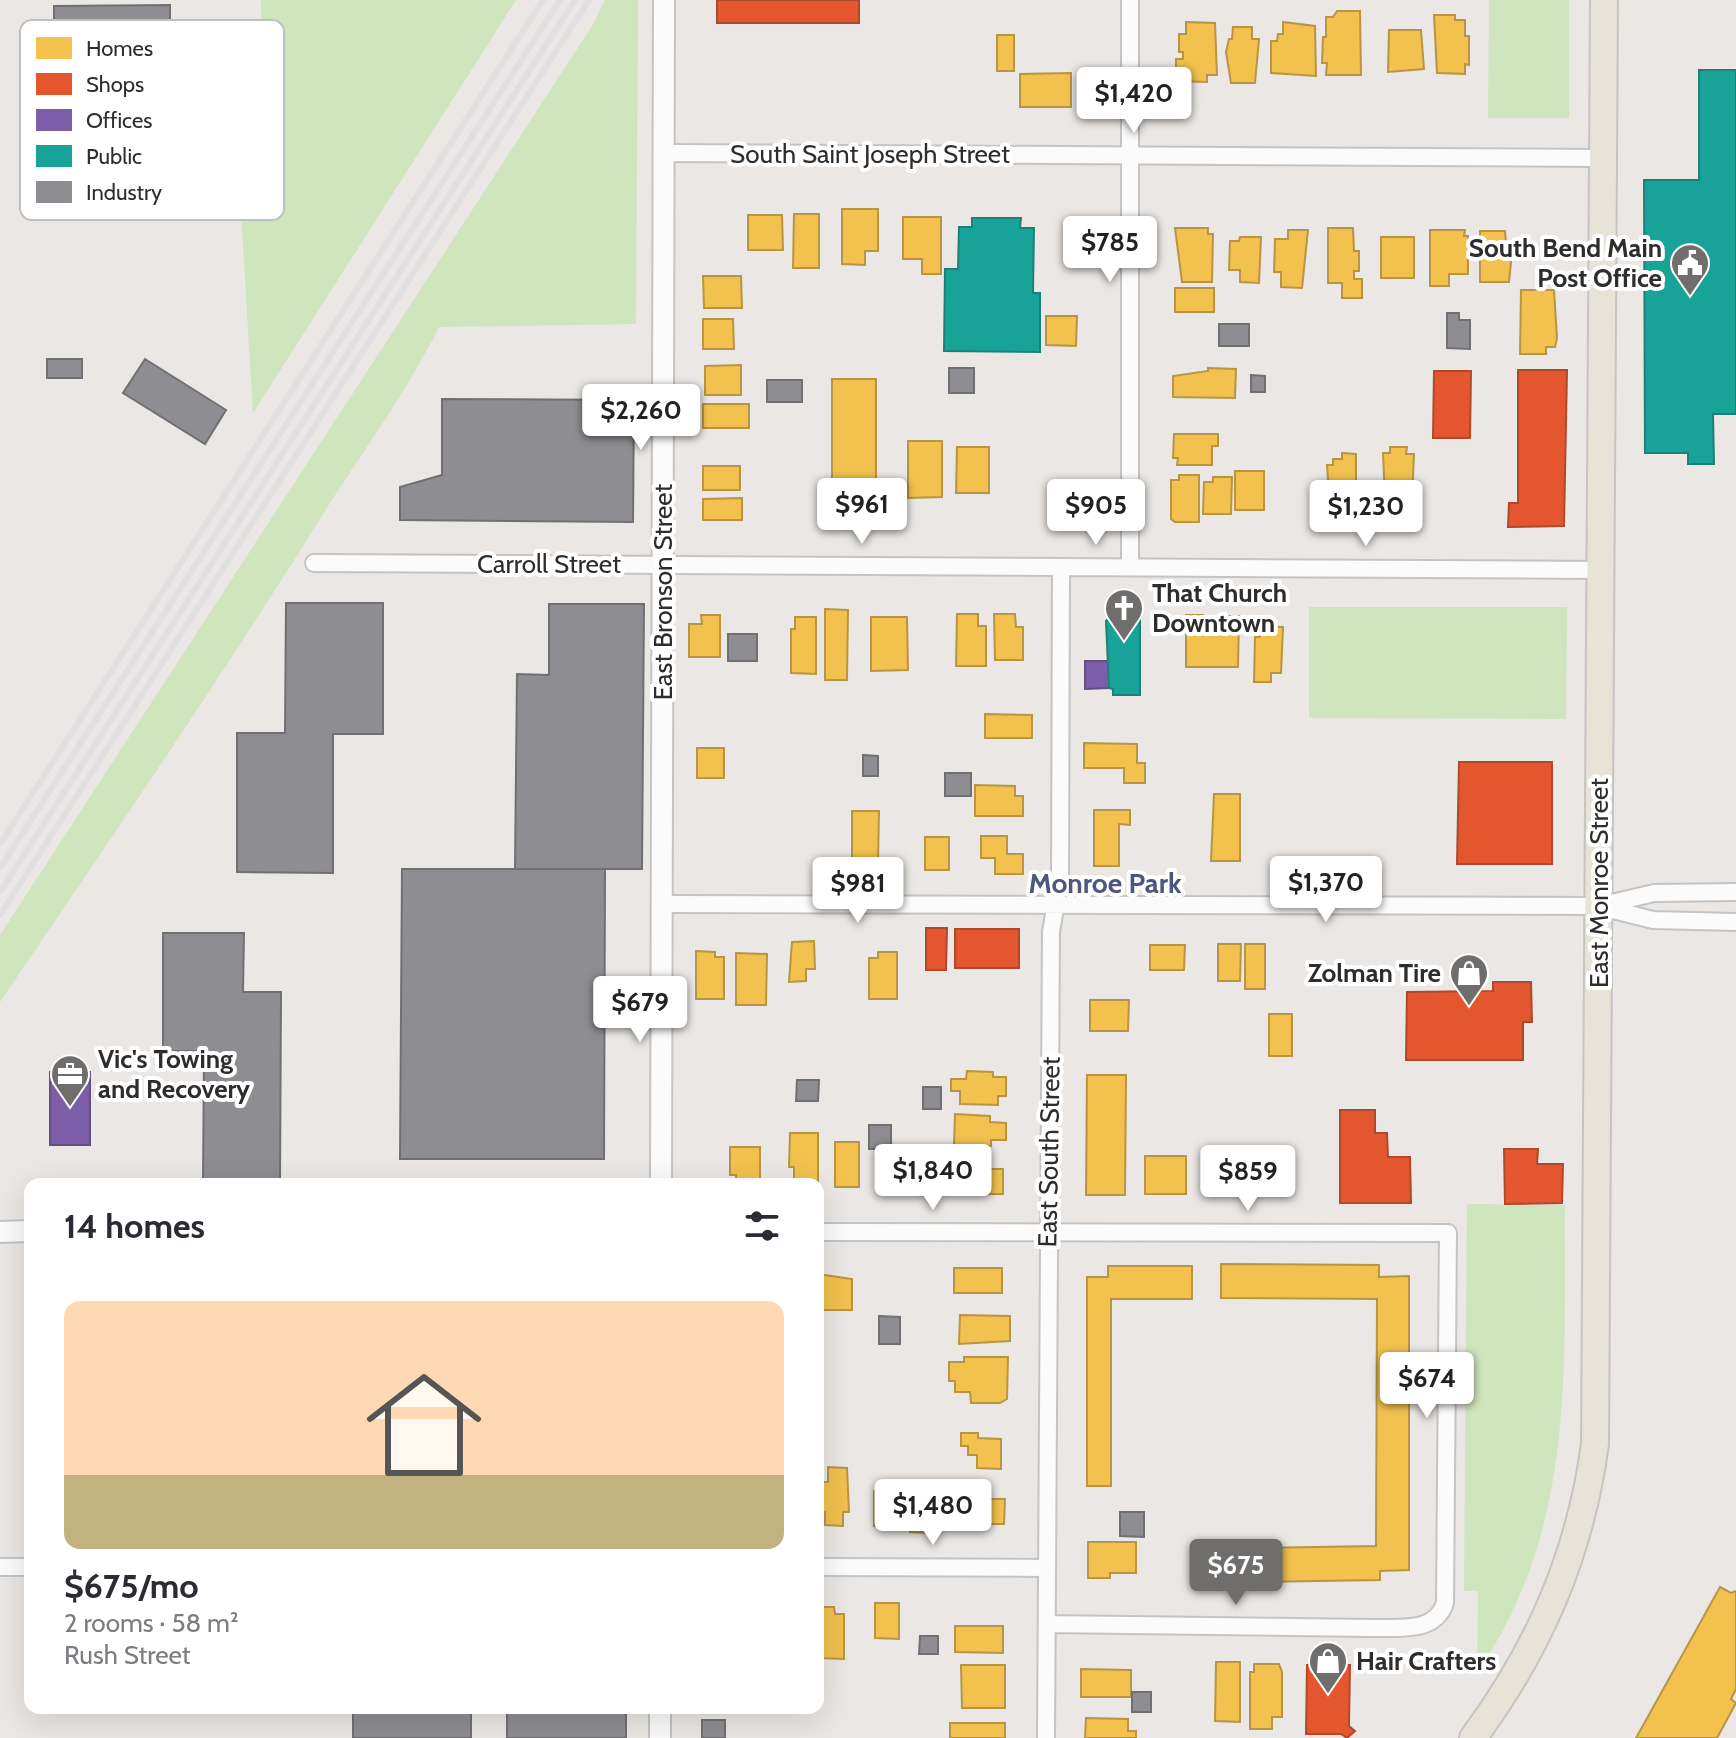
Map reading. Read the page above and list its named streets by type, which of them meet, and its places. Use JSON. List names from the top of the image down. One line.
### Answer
{"streets":{"main road":["East Monroe Street"],"street":["South Saint Joseph Street","Carroll Street","East Bronson Street","East South Street"]},"crossings":[["South Saint Joseph Street","East Bronson Street"],["South Saint Joseph Street","East Monroe Street"],["Carroll Street","East Bronson Street"],["Carroll Street","East Monroe Street"],["Carroll Street","East South Street"]],"districts":["Monroe Park"],"places":{"public building":["South Bend Main Post Office"],"church":["That Church Downtown"],"shop":["Zolman Tire","Hair Crafters"],"office":["Vic's Towing and Recovery"]},"legend":["Homes","Shops","Offices","Public","Industry"],"page":{"price":["$1,420","$785","$2,260","$961","$905","$1,230","$1,370","$981","$679","$1,840","$859","$674","$1,480","$675"],"heading":"14 homes","list":[{"name":"$675/mo","note":"2 rooms · 58 m² · Rush Street"}]}}
